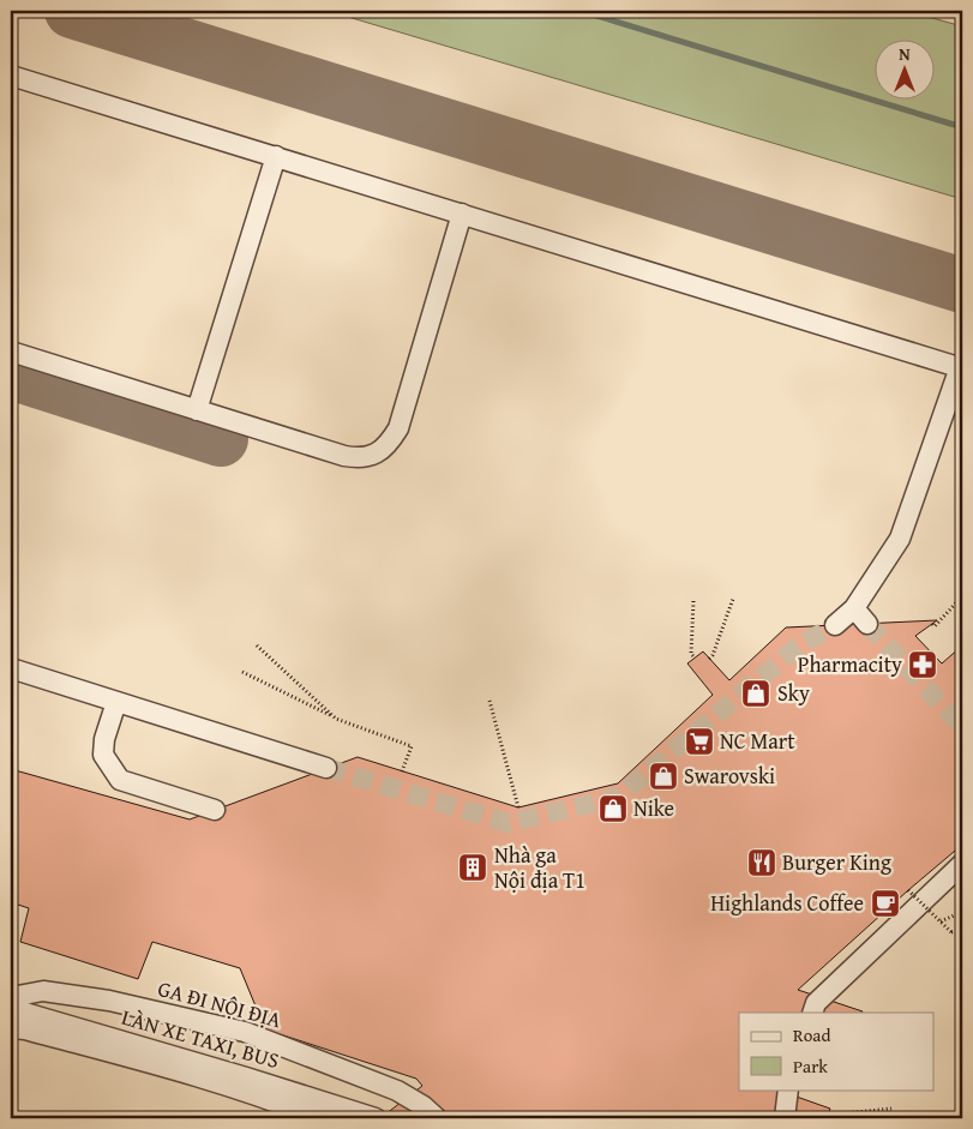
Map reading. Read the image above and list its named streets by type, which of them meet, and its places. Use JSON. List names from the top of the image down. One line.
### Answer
{"streets":{"lane":["GA ĐI NỘI ĐỊA","LÀN XE TAXI, BUS"]},"places":{"pharmacy":["Pharmacity"],"shop":["Sky","Swarovski","Nike"],"supermarket":["NC Mart"],"restaurant":["Burger King"],"building":["Nhà ga Nội địa T1"],"cafe":["Highlands Coffee"]},"legend":["Road","Park"],"north":"top"}
